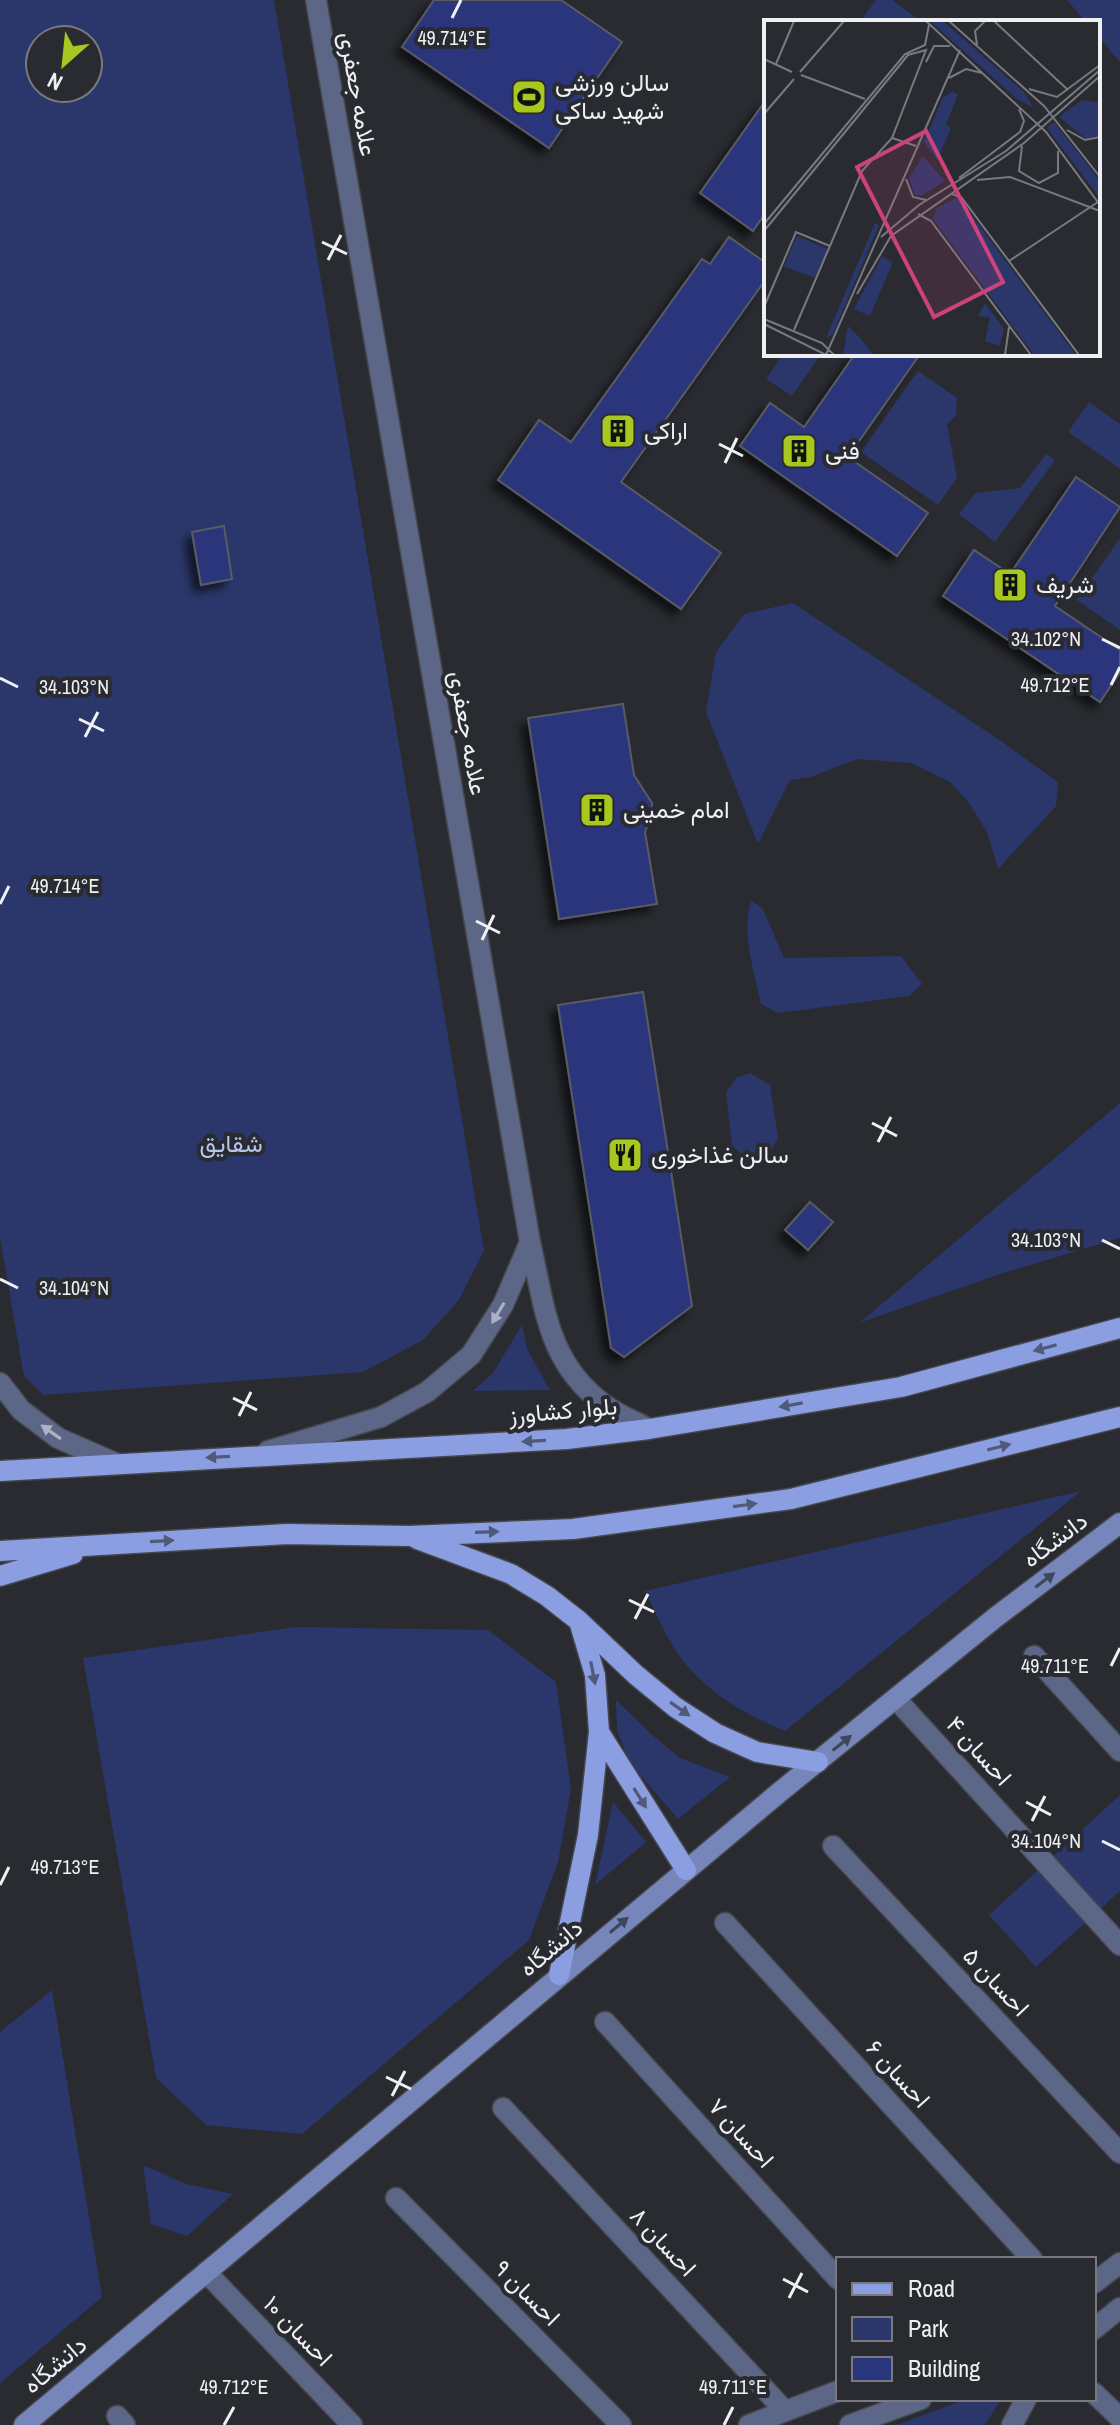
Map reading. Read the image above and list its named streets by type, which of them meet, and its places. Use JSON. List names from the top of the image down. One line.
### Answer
{"streets":{"main road":["بلوار کشاورز","دانشگاه"],"street":["علامه جعفری","احسان ۴","احسان ۵","احسان ۶","احسان ۷","احسان ۸","احسان ۹","احسان ۱۰"]},"crossings":[["علامه جعفری","بلوار کشاورز"],["دانشگاه","احسان ۴"],["دانشگاه","احسان ۱۰"]],"one_way":["دانشگاه"],"parks":["شقایق"],"places":{"sports":["سالن ورزشی شهید ساکی"],"building":["اراکی","فنی","شریف","امام خمینی"],"restaurant":["سالن غذاخوری"]},"legend":["Road","Park","Building"],"north":"bottom left","coordinates":["49.714°E","34.102°N","49.712°E","34.103°N","34.104°N","49.711°E","49.713°E"]}
